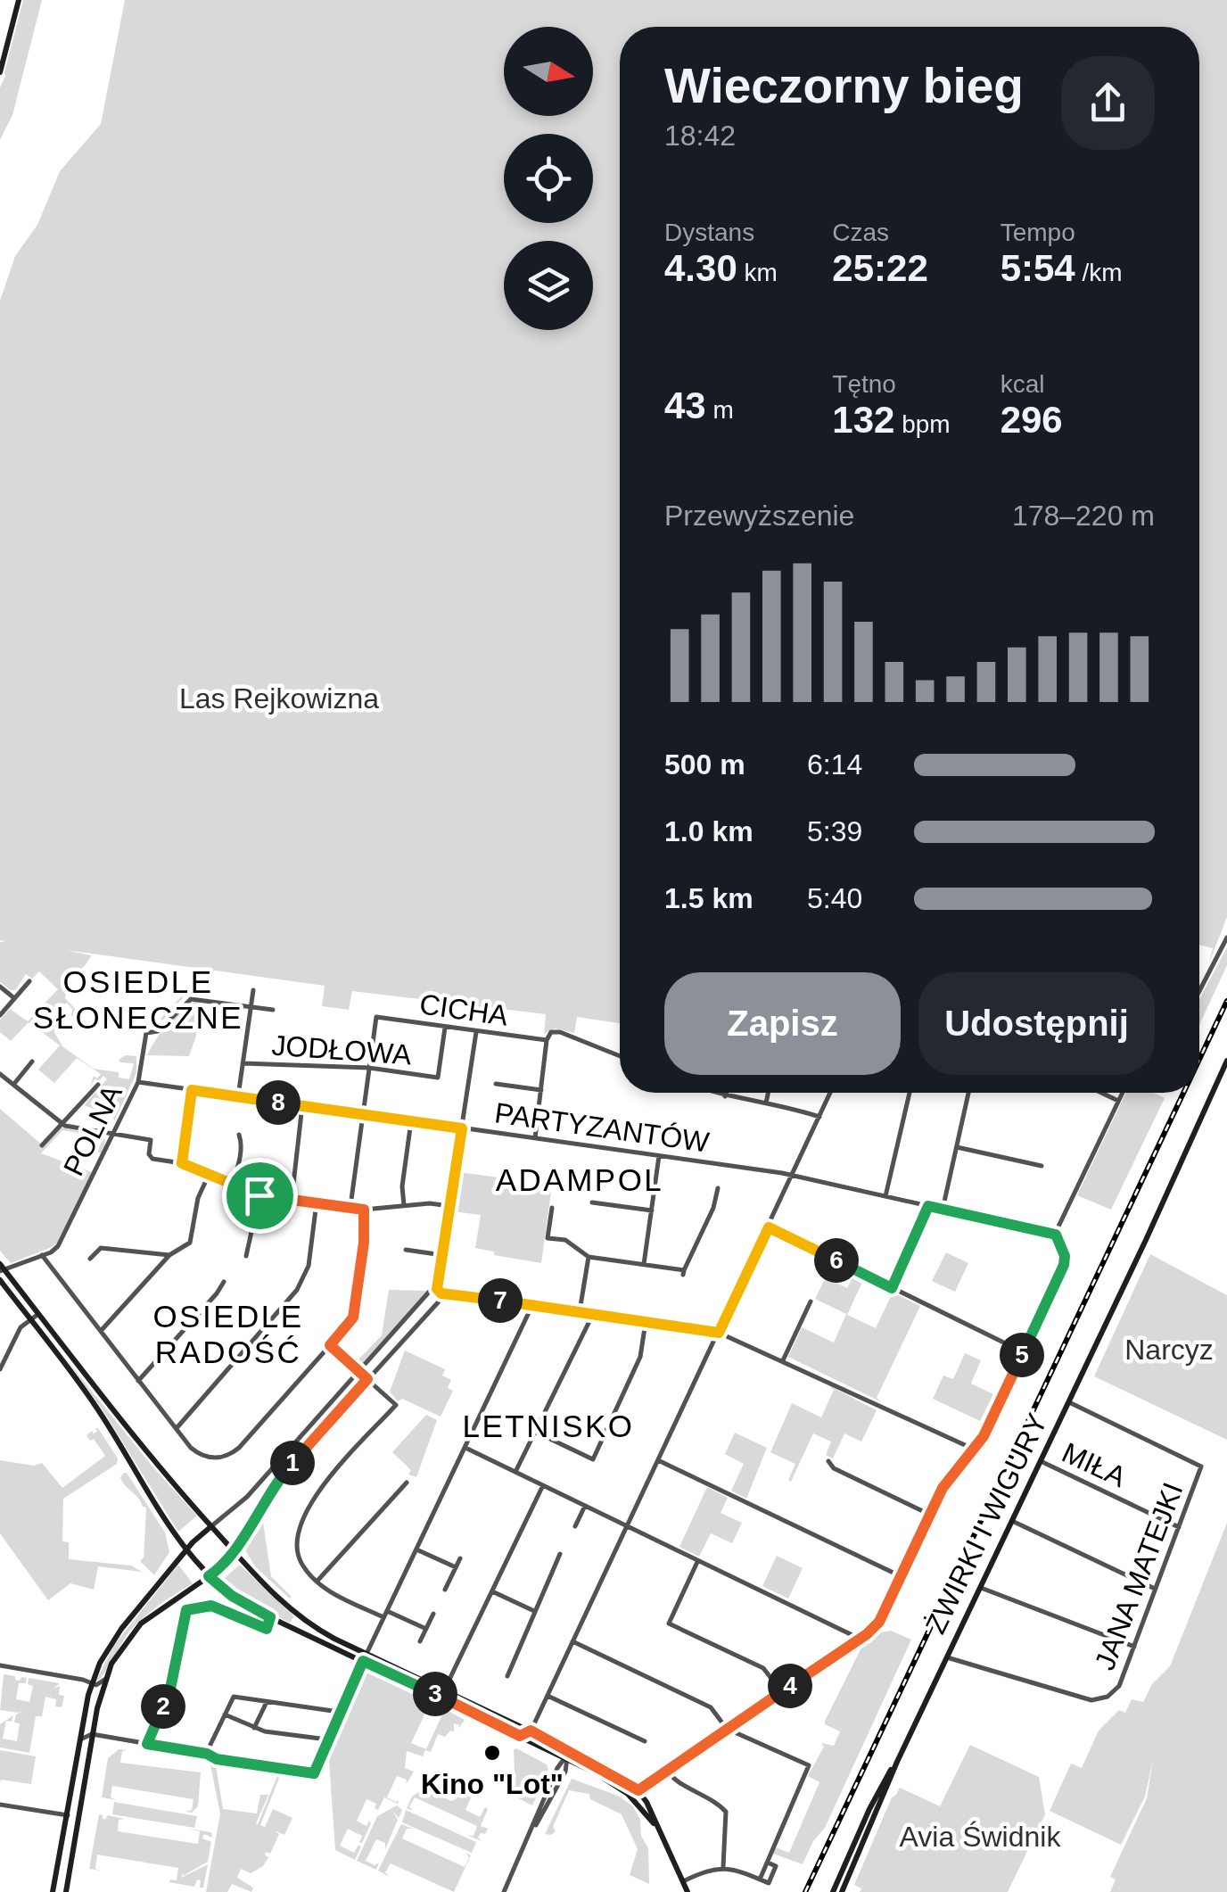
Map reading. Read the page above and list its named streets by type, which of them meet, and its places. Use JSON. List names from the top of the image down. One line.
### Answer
{"streets":{"street":["CICHA","JODŁOWA","PARTYZANTÓW","POLNA","MIŁA","ŻWIRKI I WIGURY","JANA MATEJKI"]},"crossings":[["CICHA","JODŁOWA"],["JODŁOWA","PARTYZANTÓW"],["JODŁOWA","POLNA"],["PARTYZANTÓW","POLNA"],["MIŁA","ŻWIRKI I WIGURY"],["MIŁA","JANA MATEJKI"],["ŻWIRKI I WIGURY","JANA MATEJKI"]],"districts":["OSIEDLE SŁONECZNE","ADAMPOL","OSIEDLE RADOŚĆ","LETNISKO"],"parks":["Las Rejkowizna","Narcyz","Avia Świdnik"],"places":["Kino \"Lot\""],"north":"right","page":{"heading":["Wieczorny bieg","18:42"],"stats":[["Dystans","4.30 km"],["Czas","25:22"],["Tempo","5:54 /km"],["43 m"],["Tętno","132 bpm"],["kcal","296"]],"chart":["Przewyższenie","178–220 m"],"list":[{"name":"500 m","note":"6:14"},{"name":"1.0 km","note":"5:39"},{"name":"1.5 km","note":"5:40"}],"buttons":["Zapisz","Udostępnij"],"pins":["8","6","7","5","1","4","3","2"]}}
